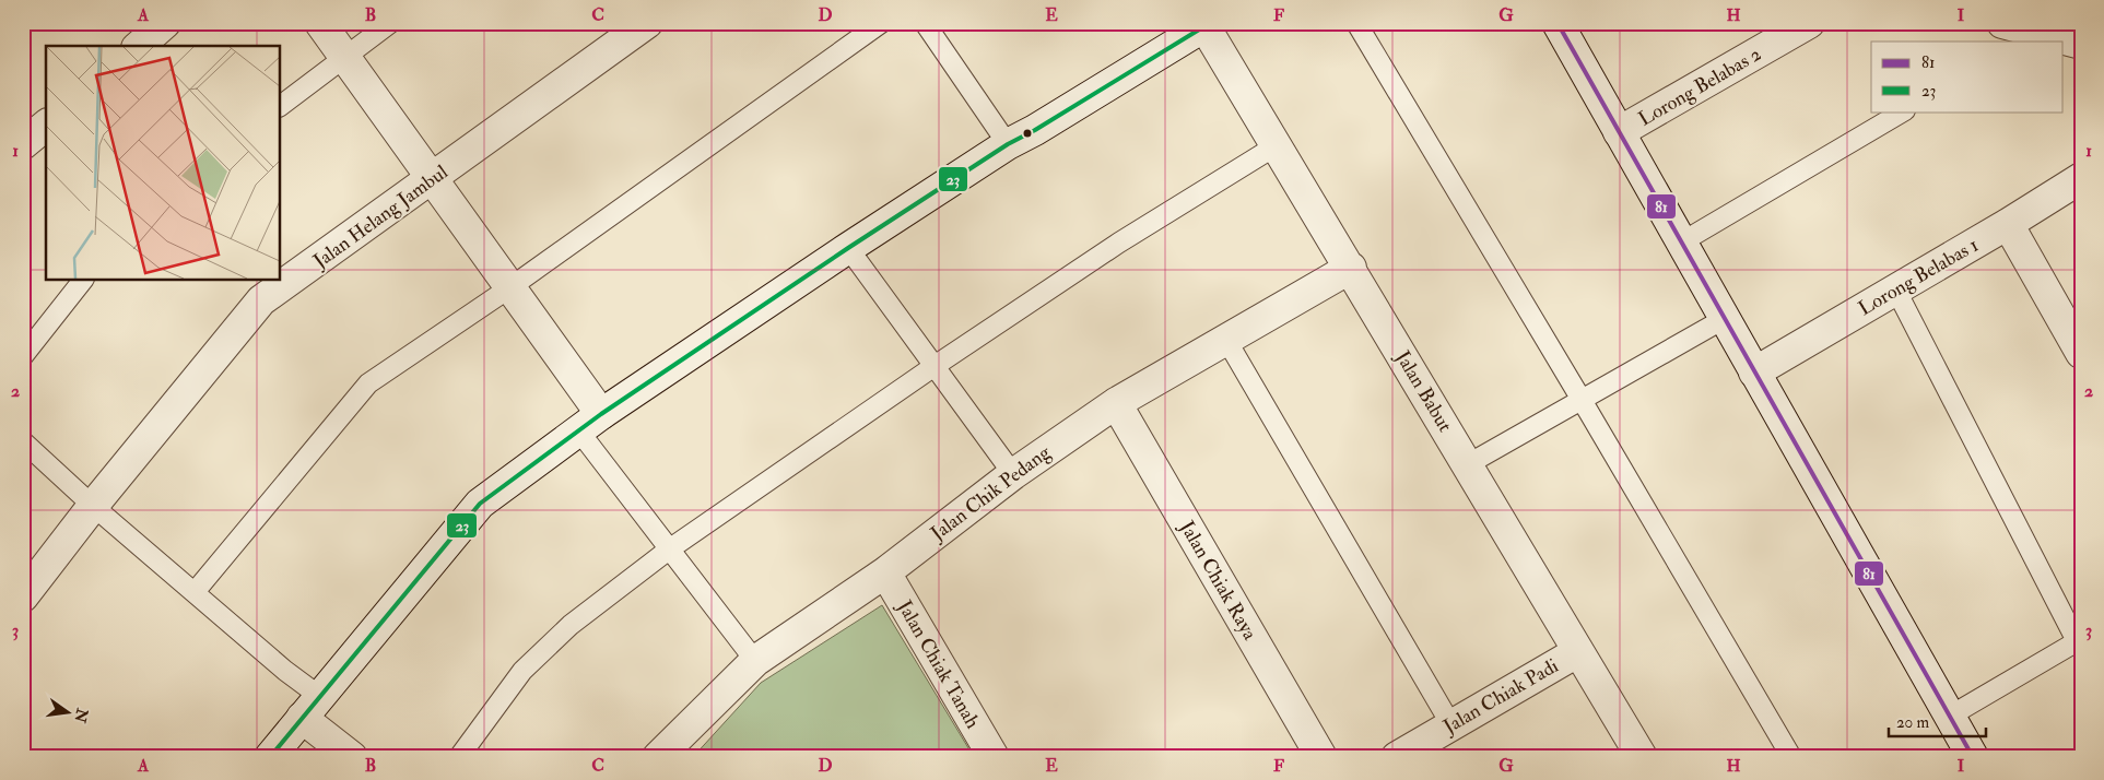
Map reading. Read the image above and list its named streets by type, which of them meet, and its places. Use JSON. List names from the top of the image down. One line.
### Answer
{"streets":{"street":["Lorong Belabas 2","Jalan Helang Jambul","Lorong Belabas 1","Jalan Babut","Jalan Chik Pedang","Jalan Chiak Raya","Jalan Chiak Tanah","Jalan Chiak Padi"]},"crossings":[["Jalan Babut","Jalan Chik Pedang"],["Jalan Babut","Jalan Chiak Padi"],["Jalan Chik Pedang","Jalan Chiak Raya"],["Jalan Chik Pedang","Jalan Chiak Tanah"]],"lines":["transit line 81","transit line 23"],"legend":["81","23"],"scale_bar":"20 m","north":"right","grid":{"columns":["A","B","C","D","E","F","G","H","I"],"rows":["1","2","3"]}}
